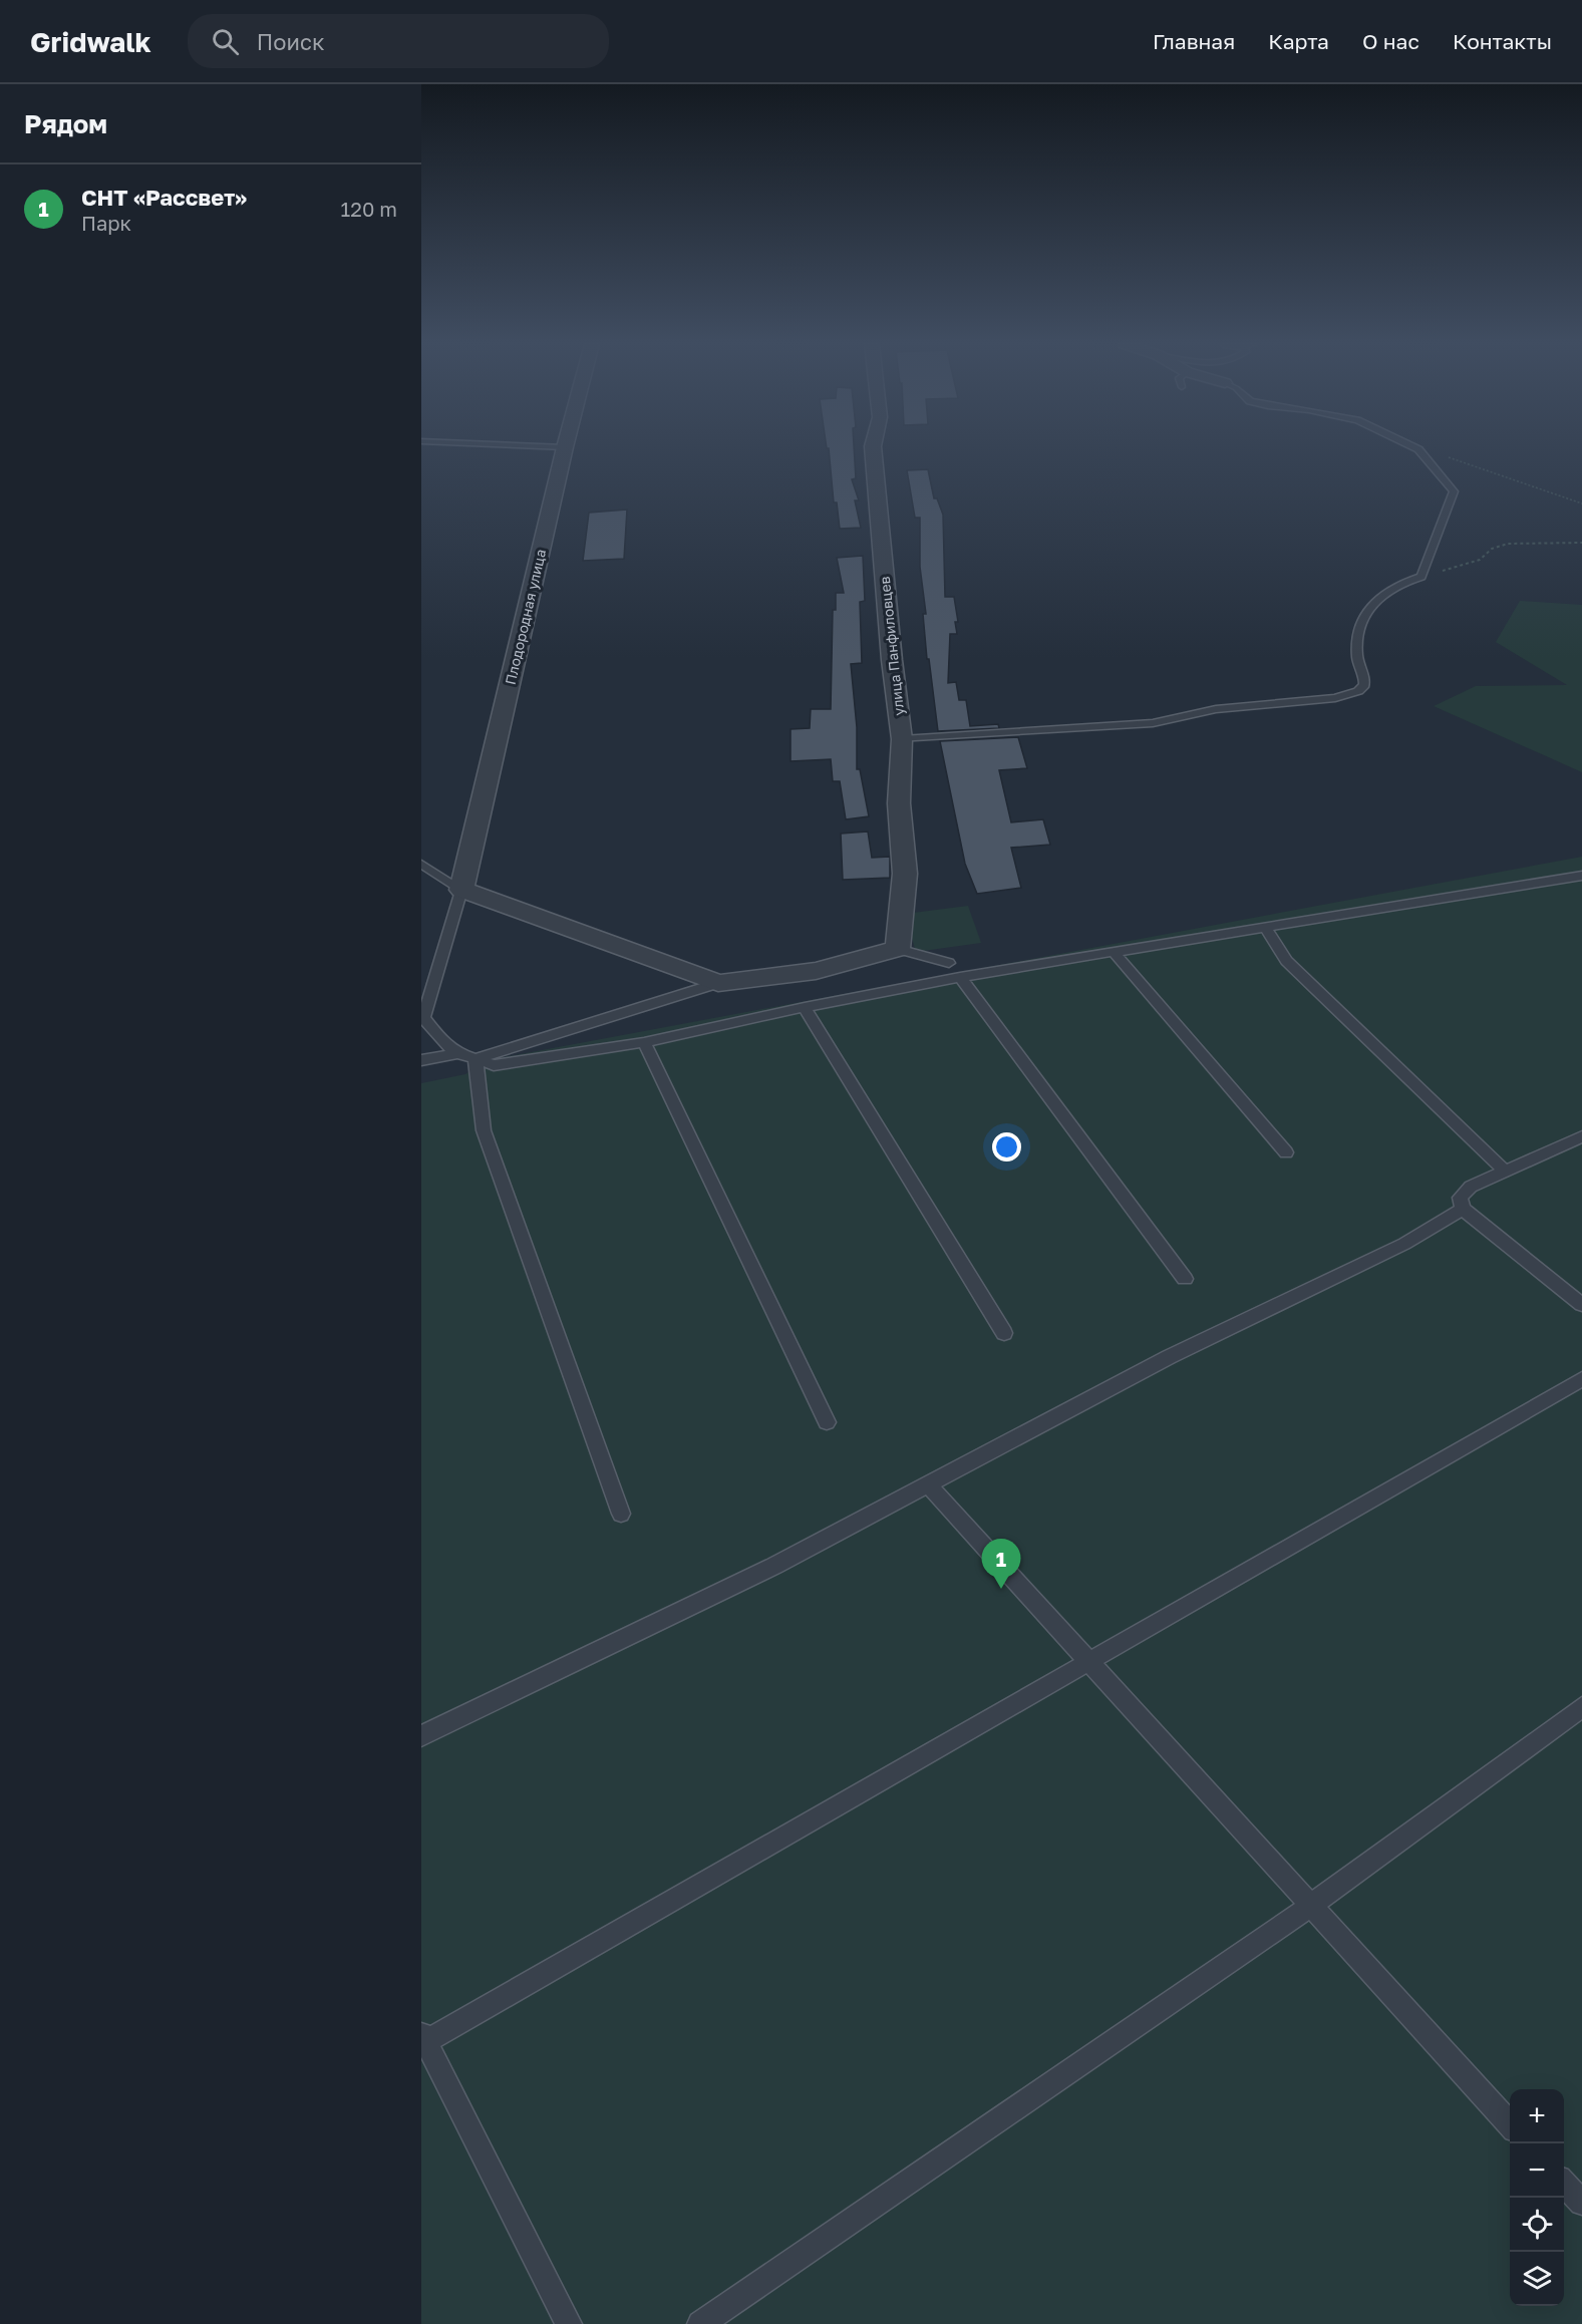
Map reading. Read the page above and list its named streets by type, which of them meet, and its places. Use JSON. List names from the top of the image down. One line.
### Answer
{"streets":{"street":["Плодородная улица","улица Панфиловцев"]},"page":{"header":"Gridwalk","search":"Поиск","nav":["Главная","Карта","О нас","Контакты"],"heading":"Рядом","list":[{"mark":"1","name":"СНТ «Рассвет»","note":"Парк","value":"120 m"}],"pins":"1","map_buttons":["+","−"]}}
